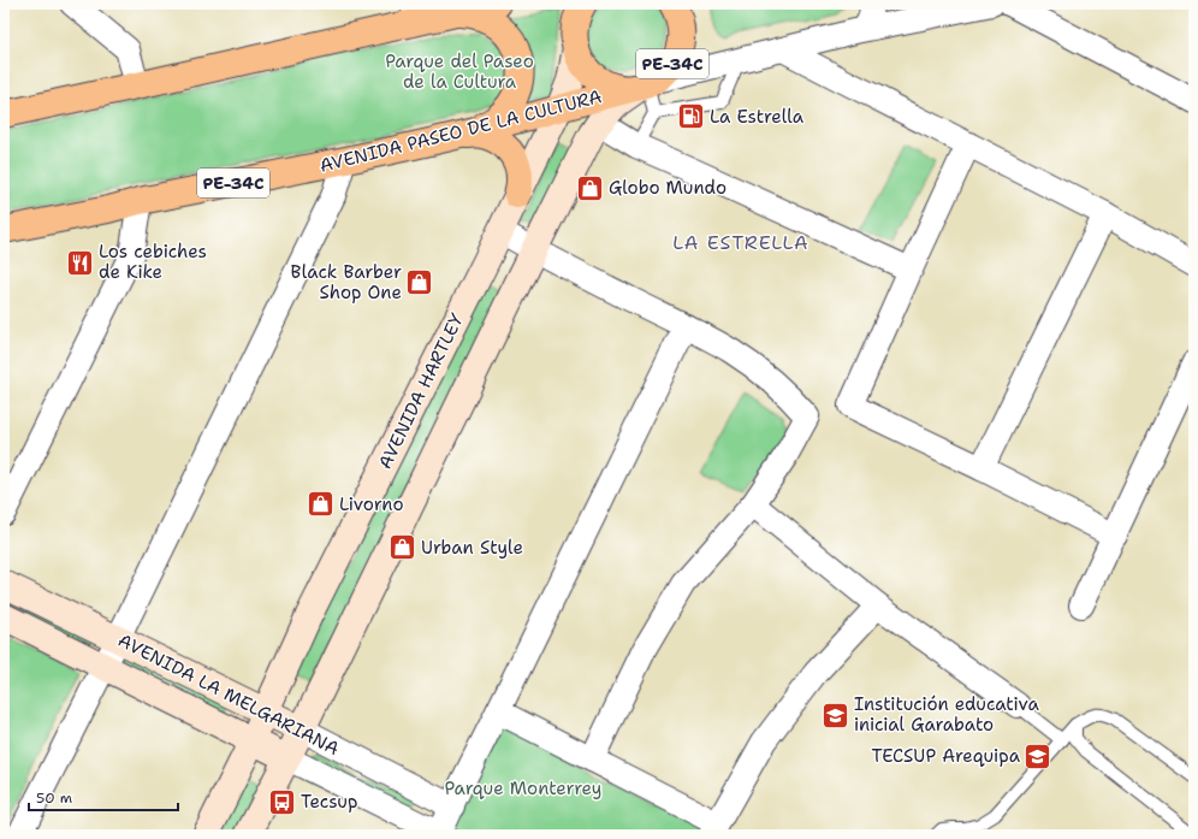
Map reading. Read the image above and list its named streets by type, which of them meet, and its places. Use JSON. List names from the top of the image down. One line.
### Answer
{"streets":{"highway":["PE-34C","AVENIDA PASEO DE LA CULTURA"],"main road":["AVENIDA HARTLEY","AVENIDA LA MELGARIANA"]},"crossings":[["PE-34C","AVENIDA PASEO DE LA CULTURA"],["PE-34C","AVENIDA HARTLEY"],["AVENIDA PASEO DE LA CULTURA","AVENIDA HARTLEY"],["AVENIDA HARTLEY","AVENIDA LA MELGARIANA"]],"districts":["LA ESTRELLA"],"parks":["Parque del Paseo de la Cultura","Parque Monterrey"],"places":{"fuel station":["La Estrella"],"shop":["Globo Mundo","Black Barber Shop One","Livorno","Urban Style"],"restaurant":["Los cebiches de Kike"],"school or university":["Institución educativa inicial Garabato","TECSUP Arequipa"],"bus stop":["Tecsup"]},"scale_bar":"50 m"}
